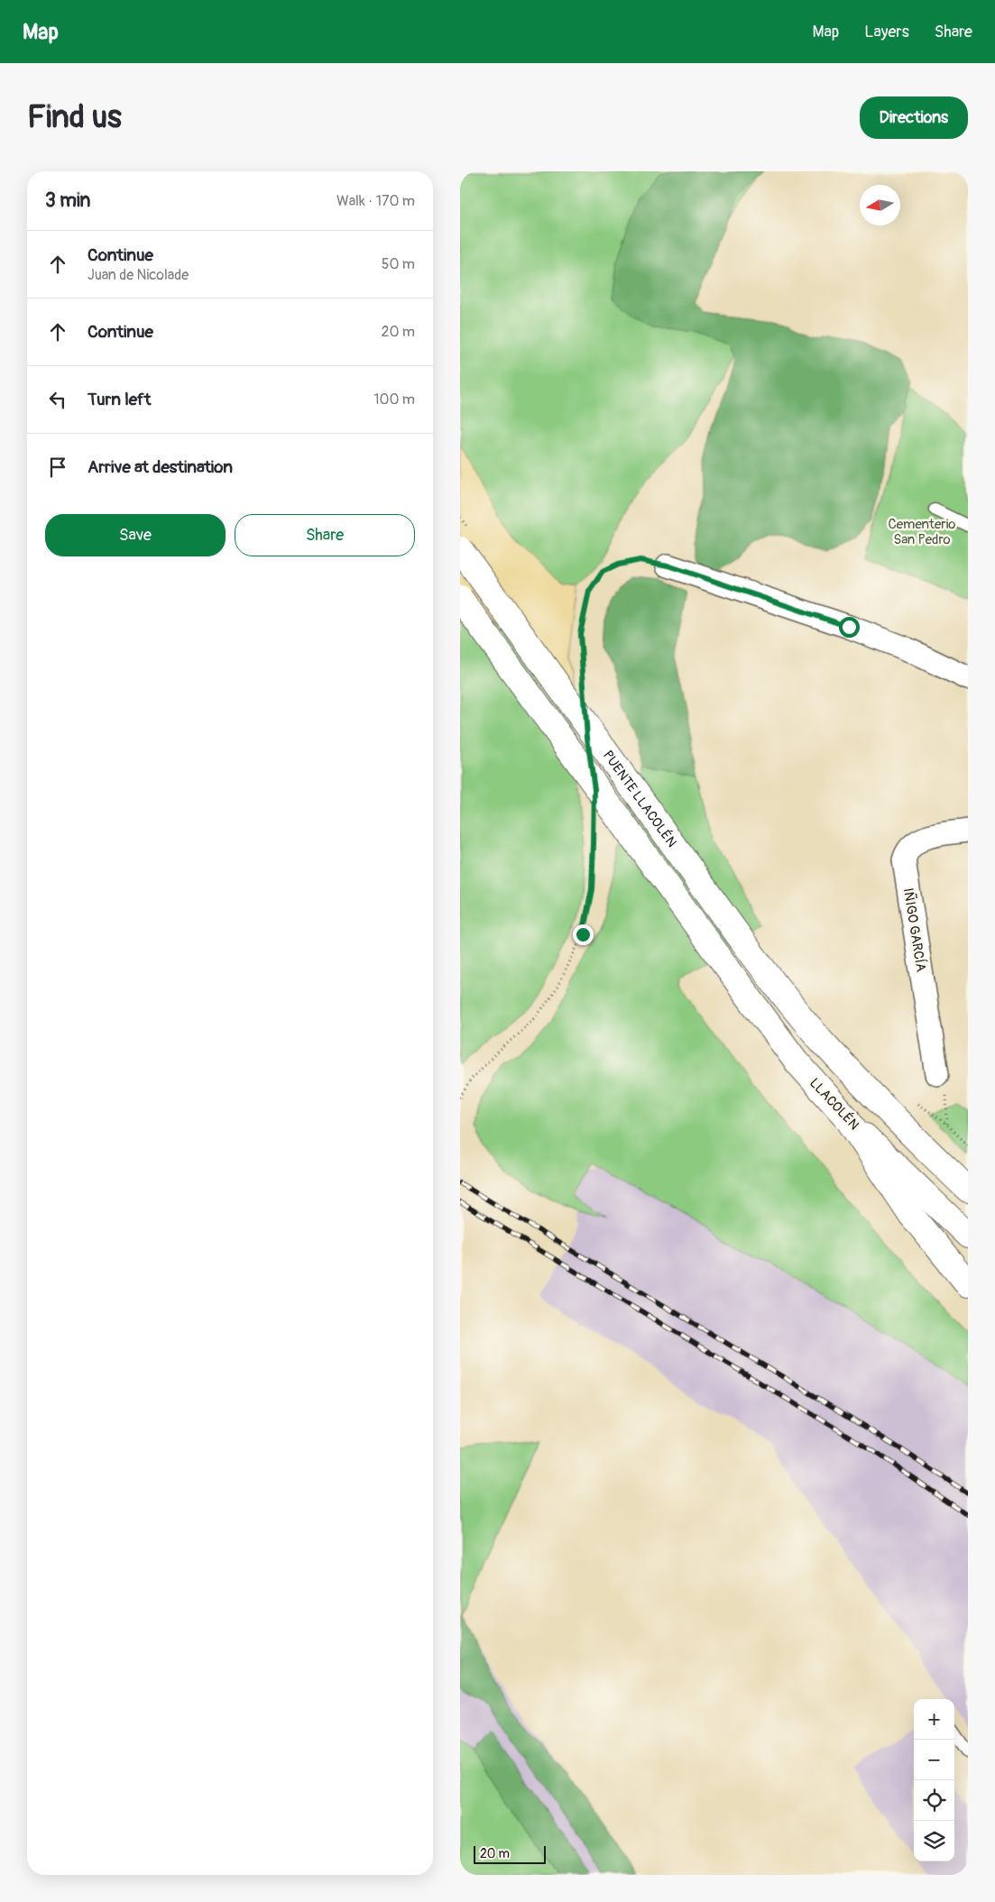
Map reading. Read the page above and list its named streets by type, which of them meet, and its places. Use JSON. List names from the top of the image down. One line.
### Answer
{"streets":{"main road":["PUENTE LLACOLÉN","LLACOLÉN"],"street":["IÑIGO GARCÍA"]},"crossings":[["PUENTE LLACOLÉN","LLACOLÉN"]],"parks":["Cementerio San Pedro"],"scale_bar":"20 m","north":"left","page":{"header":"Map","nav":["Map","Layers","Share"],"buttons":["Directions",["Save","Share"]],"title":"Find us","heading":["3 min","Walk · 170 m"],"list":[["Continue","Juan de Nicolade","50 m"],["Continue","20 m"],["Turn left","100 m"],"Arrive at destination"],"map_buttons":["+","−"],"scale":"20 m"}}
